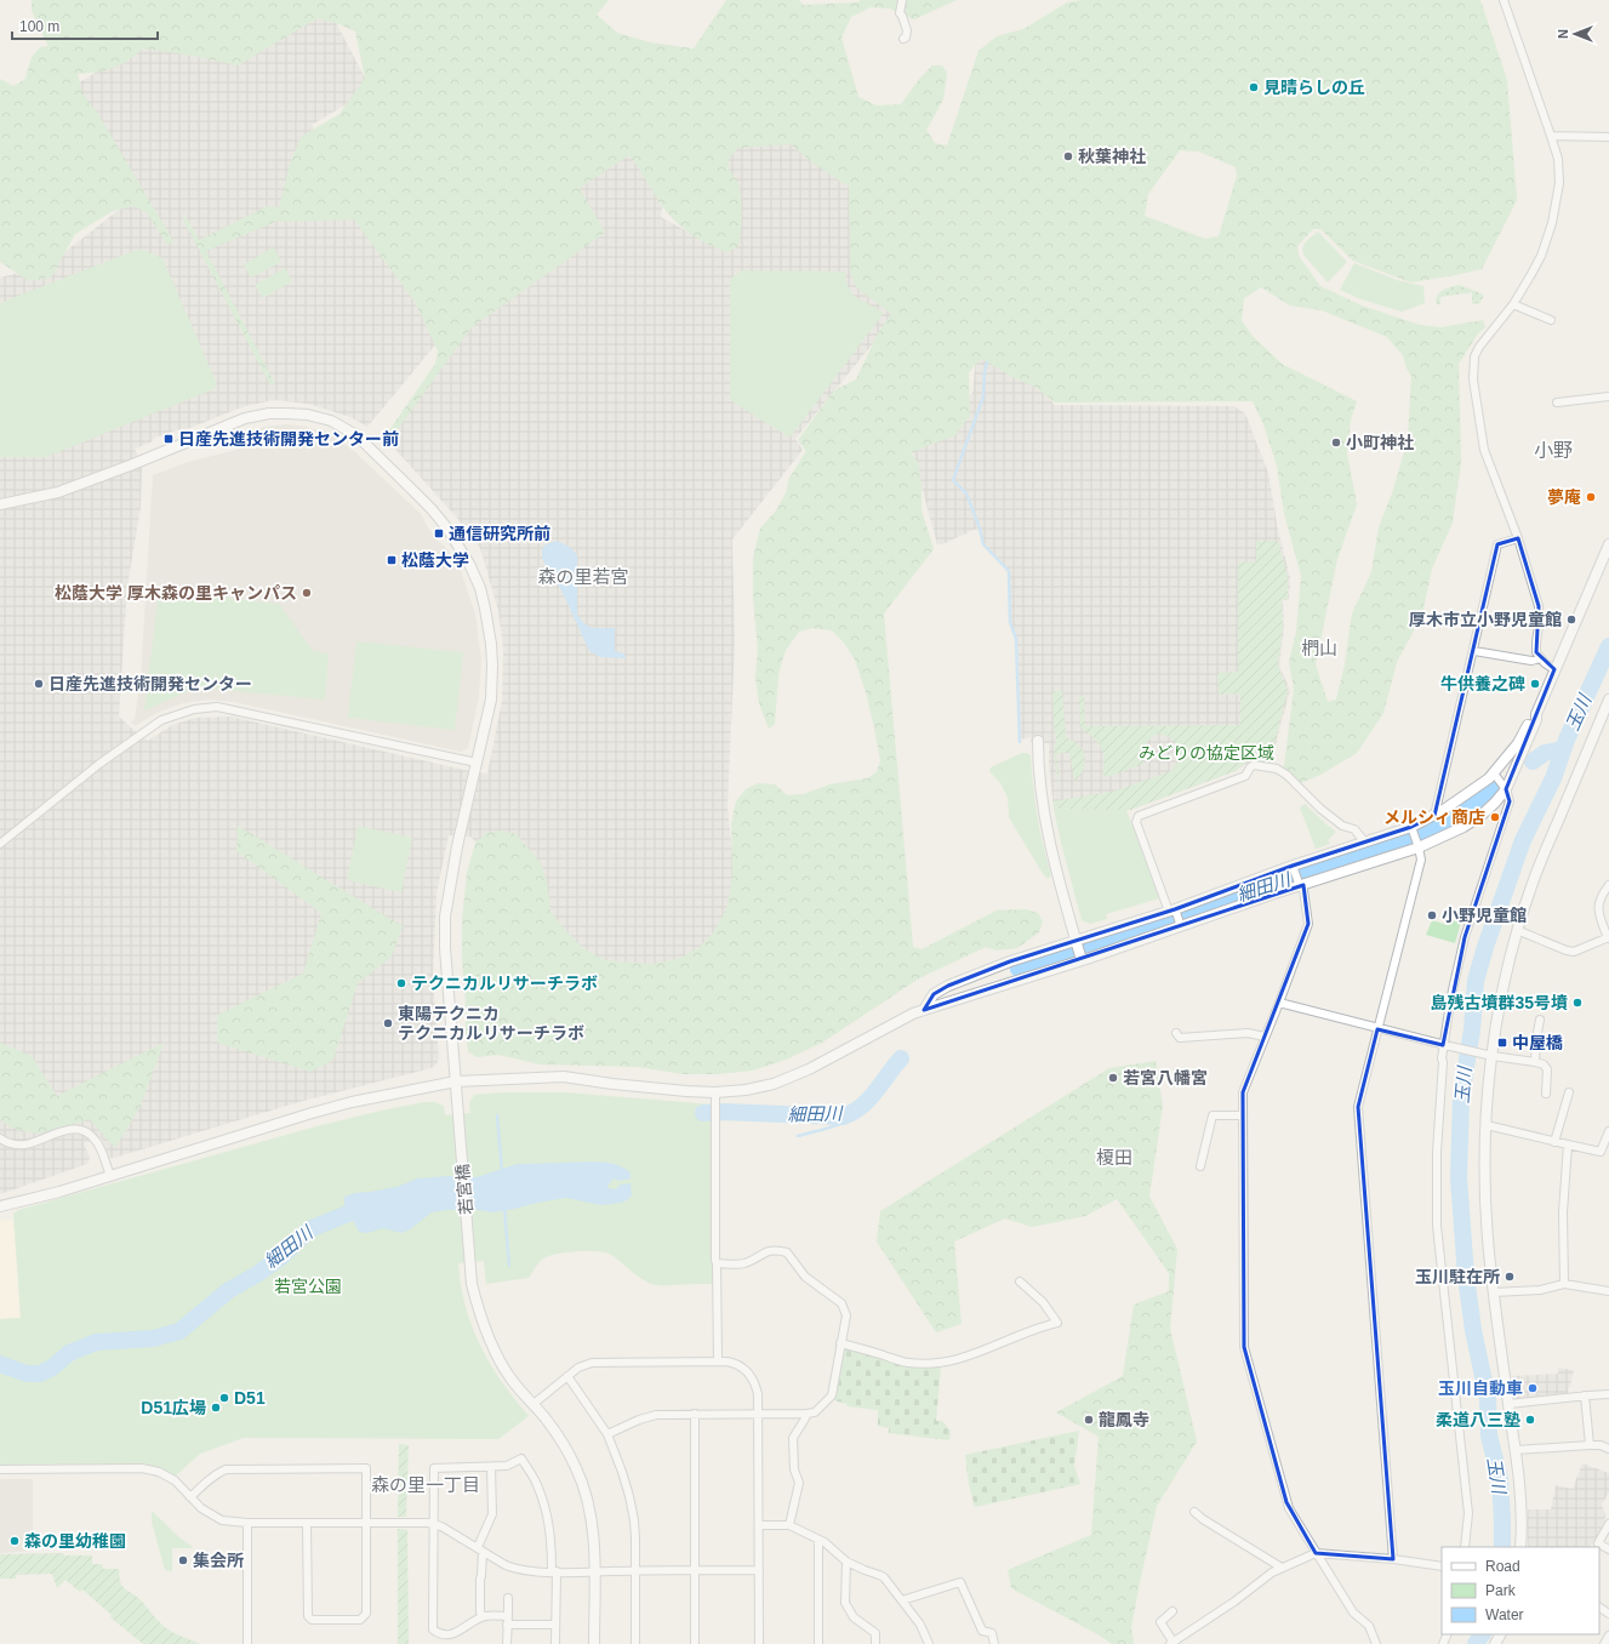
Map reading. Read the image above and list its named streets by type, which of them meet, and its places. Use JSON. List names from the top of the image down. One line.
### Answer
{"streets":{"street":["若宮橋"]},"districts":["小野","森の里若宮","椚山","榎田","森の里一丁目"],"water":["玉川","細田川"],"parks":["みどりの協定区域","若宮公園"],"places":{"other":["見晴らしの丘","秋葉神社","小町神社","夢庵","松蔭大学 厚木森の里キャンパス","厚木市立小野児童館","日産先進技術開発センター","牛供養之碑","メルシィ商店","小野児童館","テクニカルリサーチラボ","島残古墳群35号墳","東陽テクニカ テクニカルリサーチラボ","若宮八幡宮","玉川駐在所","玉川自動車","D51","D51広場","龍鳳寺","柔道八三塾","森の里幼稚園","集会所"],"transit":["日産先進技術開発センター前","通信研究所前","松蔭大学","中屋橋"]},"legend":["Road","Park","Water"],"scale_bar":"100 m","north":"left"}
